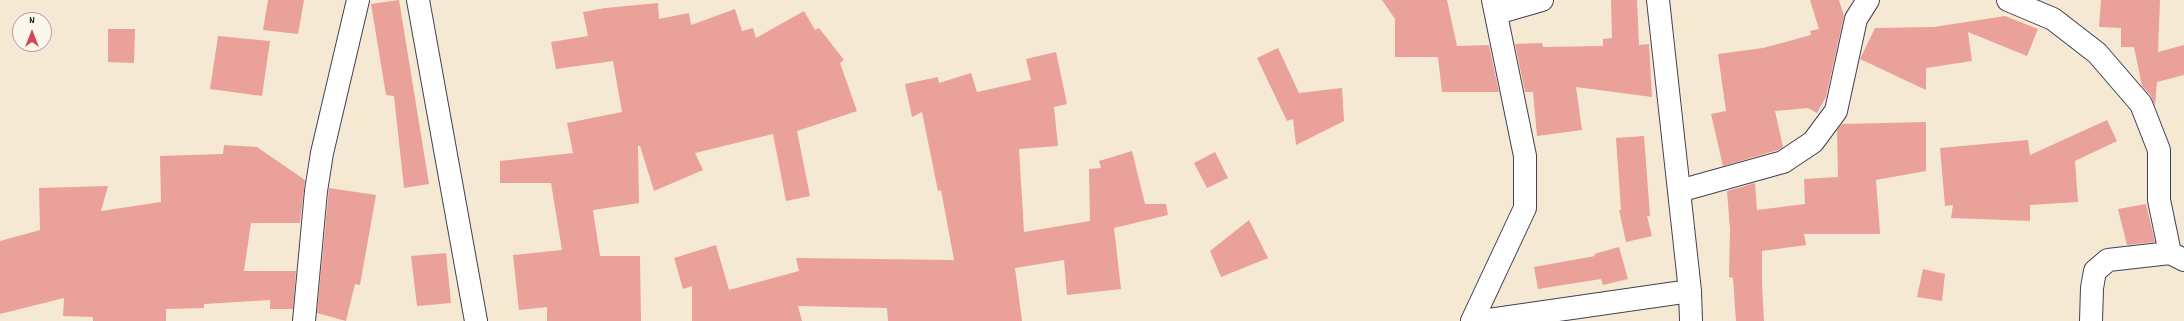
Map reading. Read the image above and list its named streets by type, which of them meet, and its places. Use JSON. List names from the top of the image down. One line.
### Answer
{"north":"top"}
